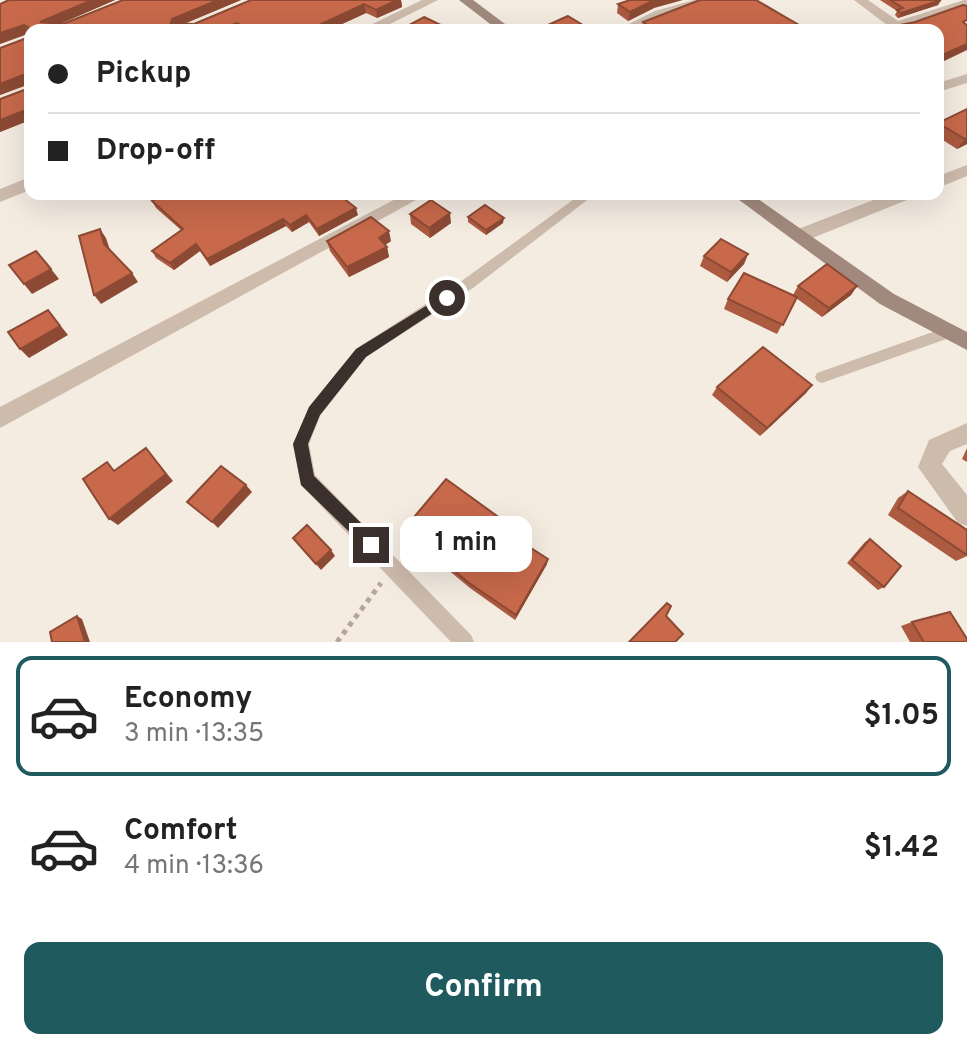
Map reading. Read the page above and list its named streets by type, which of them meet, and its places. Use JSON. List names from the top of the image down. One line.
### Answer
{"page":{"banner":["Pickup","Drop-off"],"bubble":"1 min","list":[{"name":"Economy","note":"3 min · 13:35","value":"$1.05"},{"name":"Comfort","note":"4 min · 13:36","value":"$1.42"}],"buttons":"Confirm"}}
